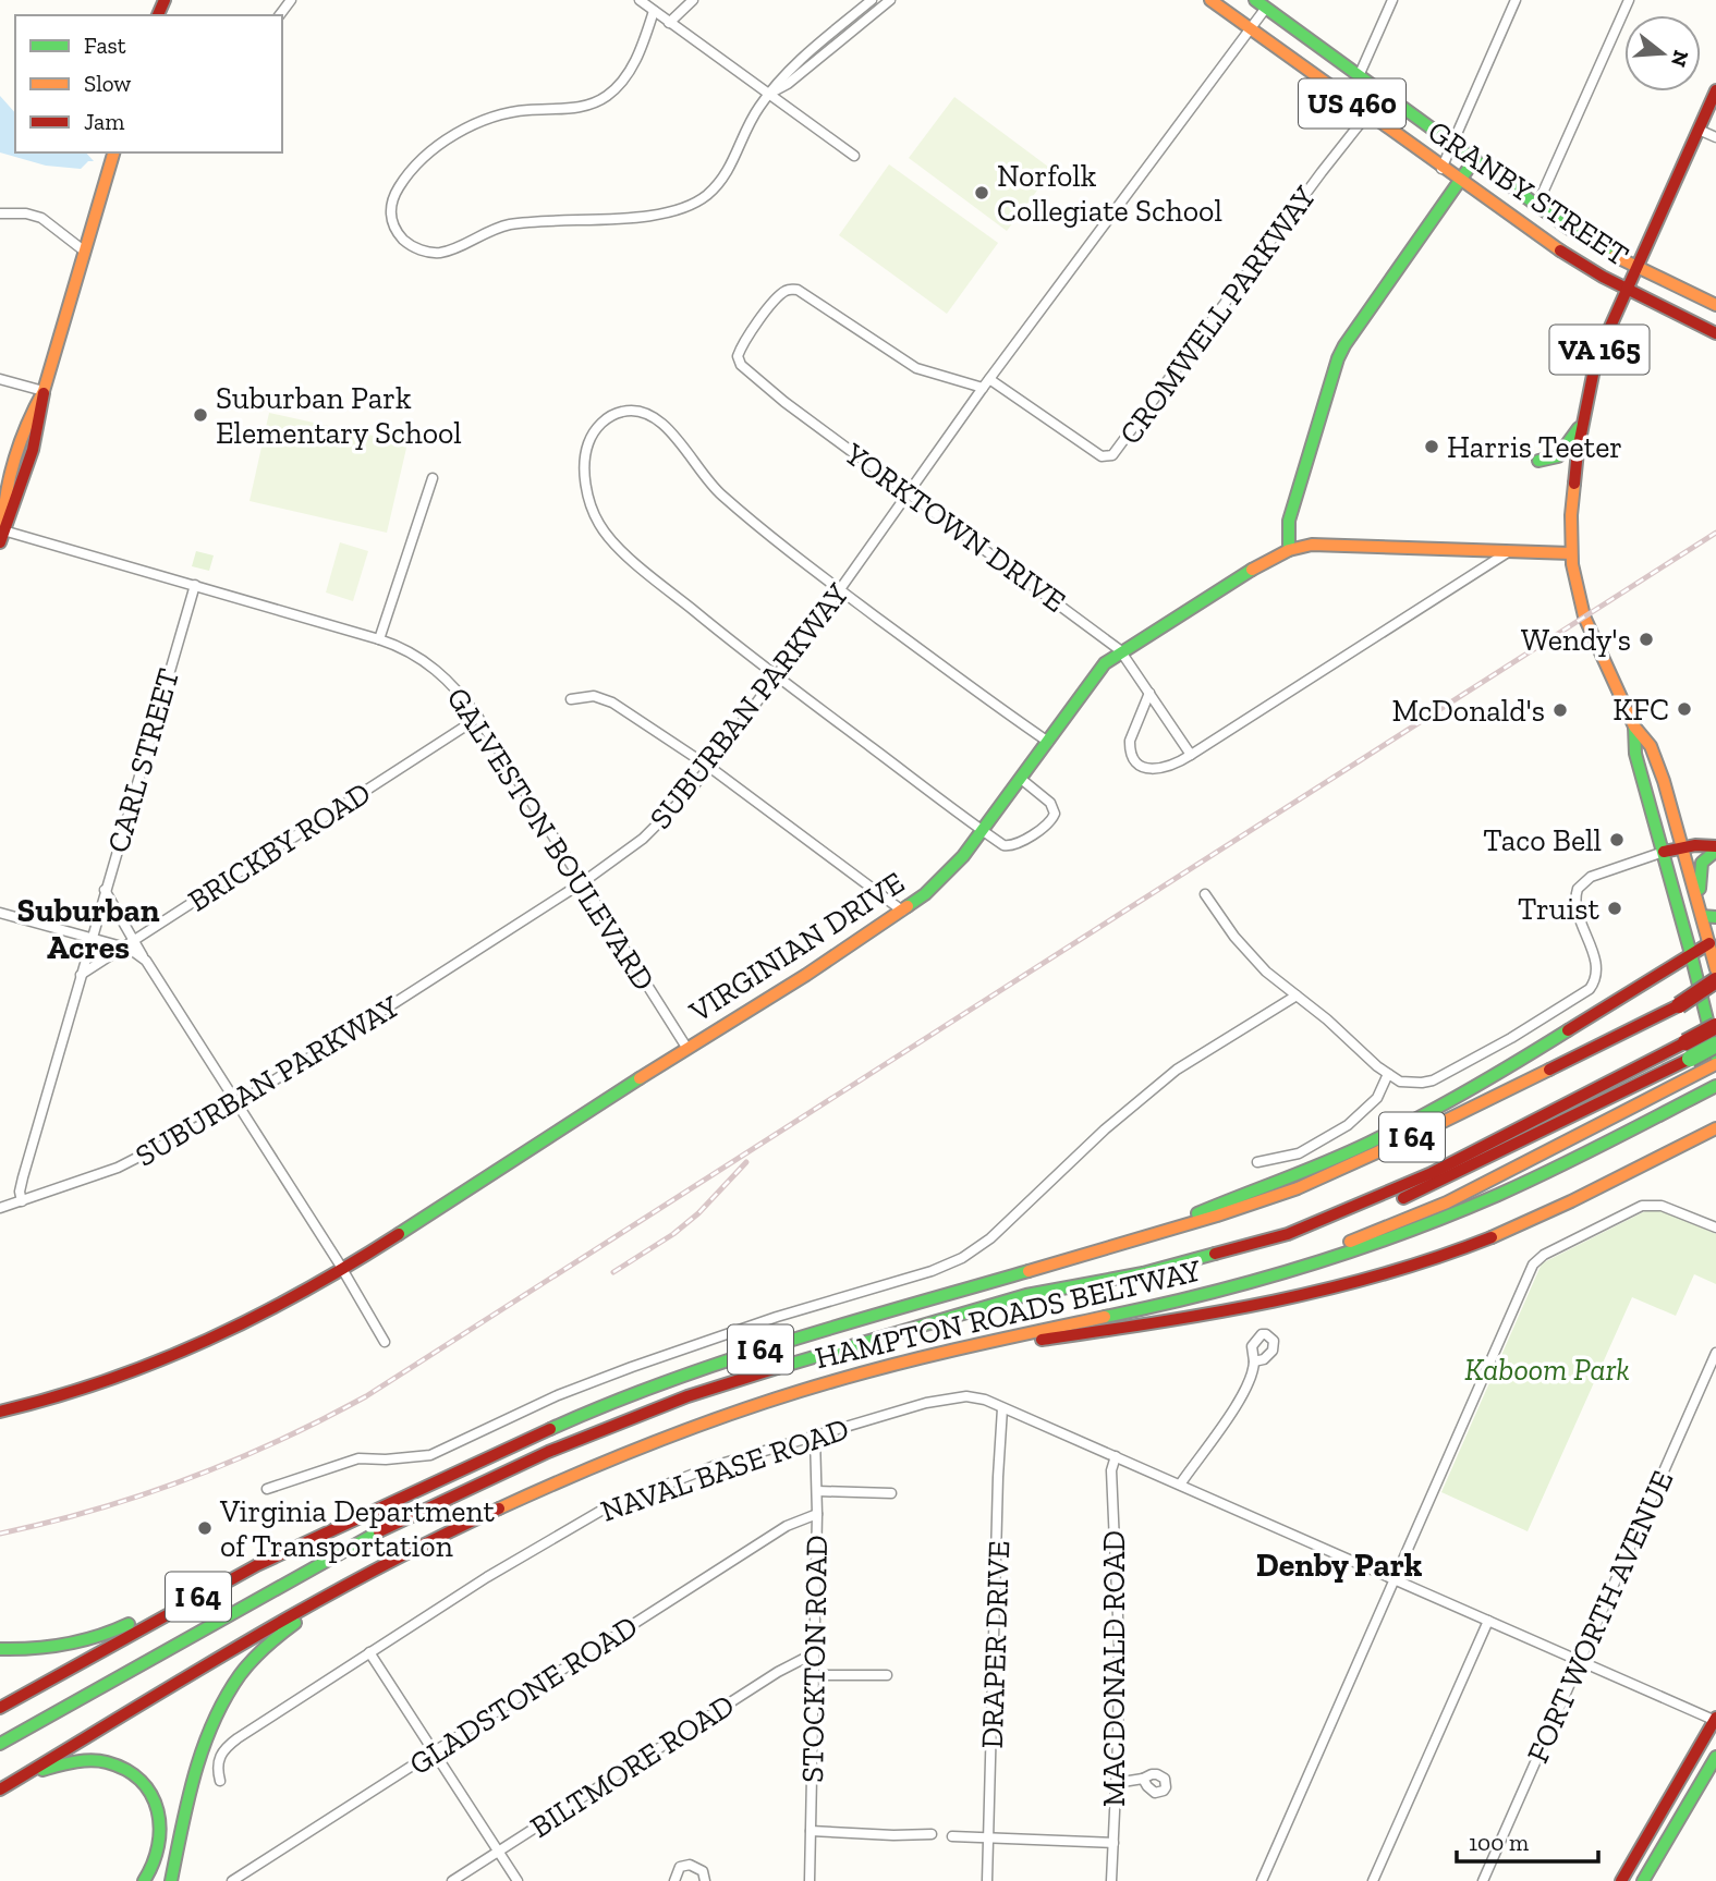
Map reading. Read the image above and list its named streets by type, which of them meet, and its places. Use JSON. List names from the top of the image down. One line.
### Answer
{"streets":{"main road":["US 460","GRANBY STREET","VA 165","VIRGINIAN DRIVE","I 64","HAMPTON ROADS BELTWAY"],"street":["CROMWELL PARKWAY","YORKTOWN DRIVE","SUBURBAN PARKWAY","CARL STREET","GALVESTON BOULEVARD","BRICKBY ROAD","NAVAL BASE ROAD","FORT WORTH AVENUE","DRAPER DRIVE","STOCKTON ROAD","MACDONALD ROAD","GLADSTONE ROAD","BILTMORE ROAD"]},"crossings":[["GRANBY STREET","CROMWELL PARKWAY"],["GRANBY STREET","VA 165"],["GRANBY STREET","SUBURBAN PARKWAY"],["CROMWELL PARKWAY","SUBURBAN PARKWAY"],["VA 165","VIRGINIAN DRIVE"],["YORKTOWN DRIVE","SUBURBAN PARKWAY"],["YORKTOWN DRIVE","VIRGINIAN DRIVE"],["SUBURBAN PARKWAY","CARL STREET"],["SUBURBAN PARKWAY","GALVESTON BOULEVARD"],["CARL STREET","GALVESTON BOULEVARD"],["CARL STREET","BRICKBY ROAD"],["GALVESTON BOULEVARD","BRICKBY ROAD"],["GALVESTON BOULEVARD","VIRGINIAN DRIVE"],["NAVAL BASE ROAD","DRAPER DRIVE"],["NAVAL BASE ROAD","STOCKTON ROAD"],["STOCKTON ROAD","GLADSTONE ROAD"],["STOCKTON ROAD","BILTMORE ROAD"]],"districts":["Suburban Acres","Denby Park"],"parks":["Kaboom Park"],"places":["Norfolk Collegiate School","Suburban Park Elementary School","Harris Teeter","Wendy's","KFC","McDonald's","Taco Bell","Truist","Virginia Department of Transportation"],"legend":["Fast","Slow","Jam"],"scale_bar":"100 m","north":"right"}
